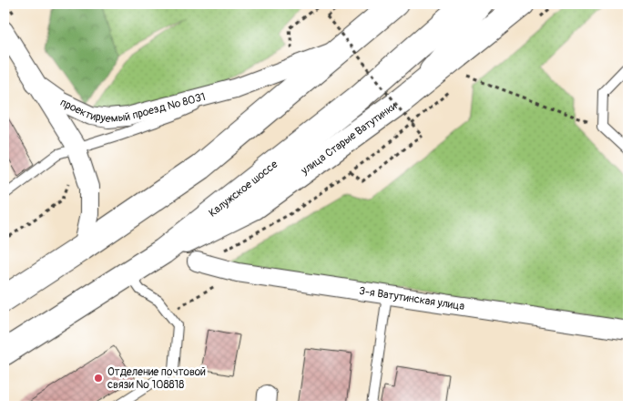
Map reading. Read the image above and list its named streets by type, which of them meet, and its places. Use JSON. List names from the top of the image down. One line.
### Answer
{"streets":{"main road":["улица Старые Ватутинки","Калужское шоссе"],"street":["проектируемый проезд № 8031","3-я Ватутинская улица"]},"crossings":[["улица Старые Ватутинки","Калужское шоссе"]],"places":["Отделение почтовой связи № 108818"]}
